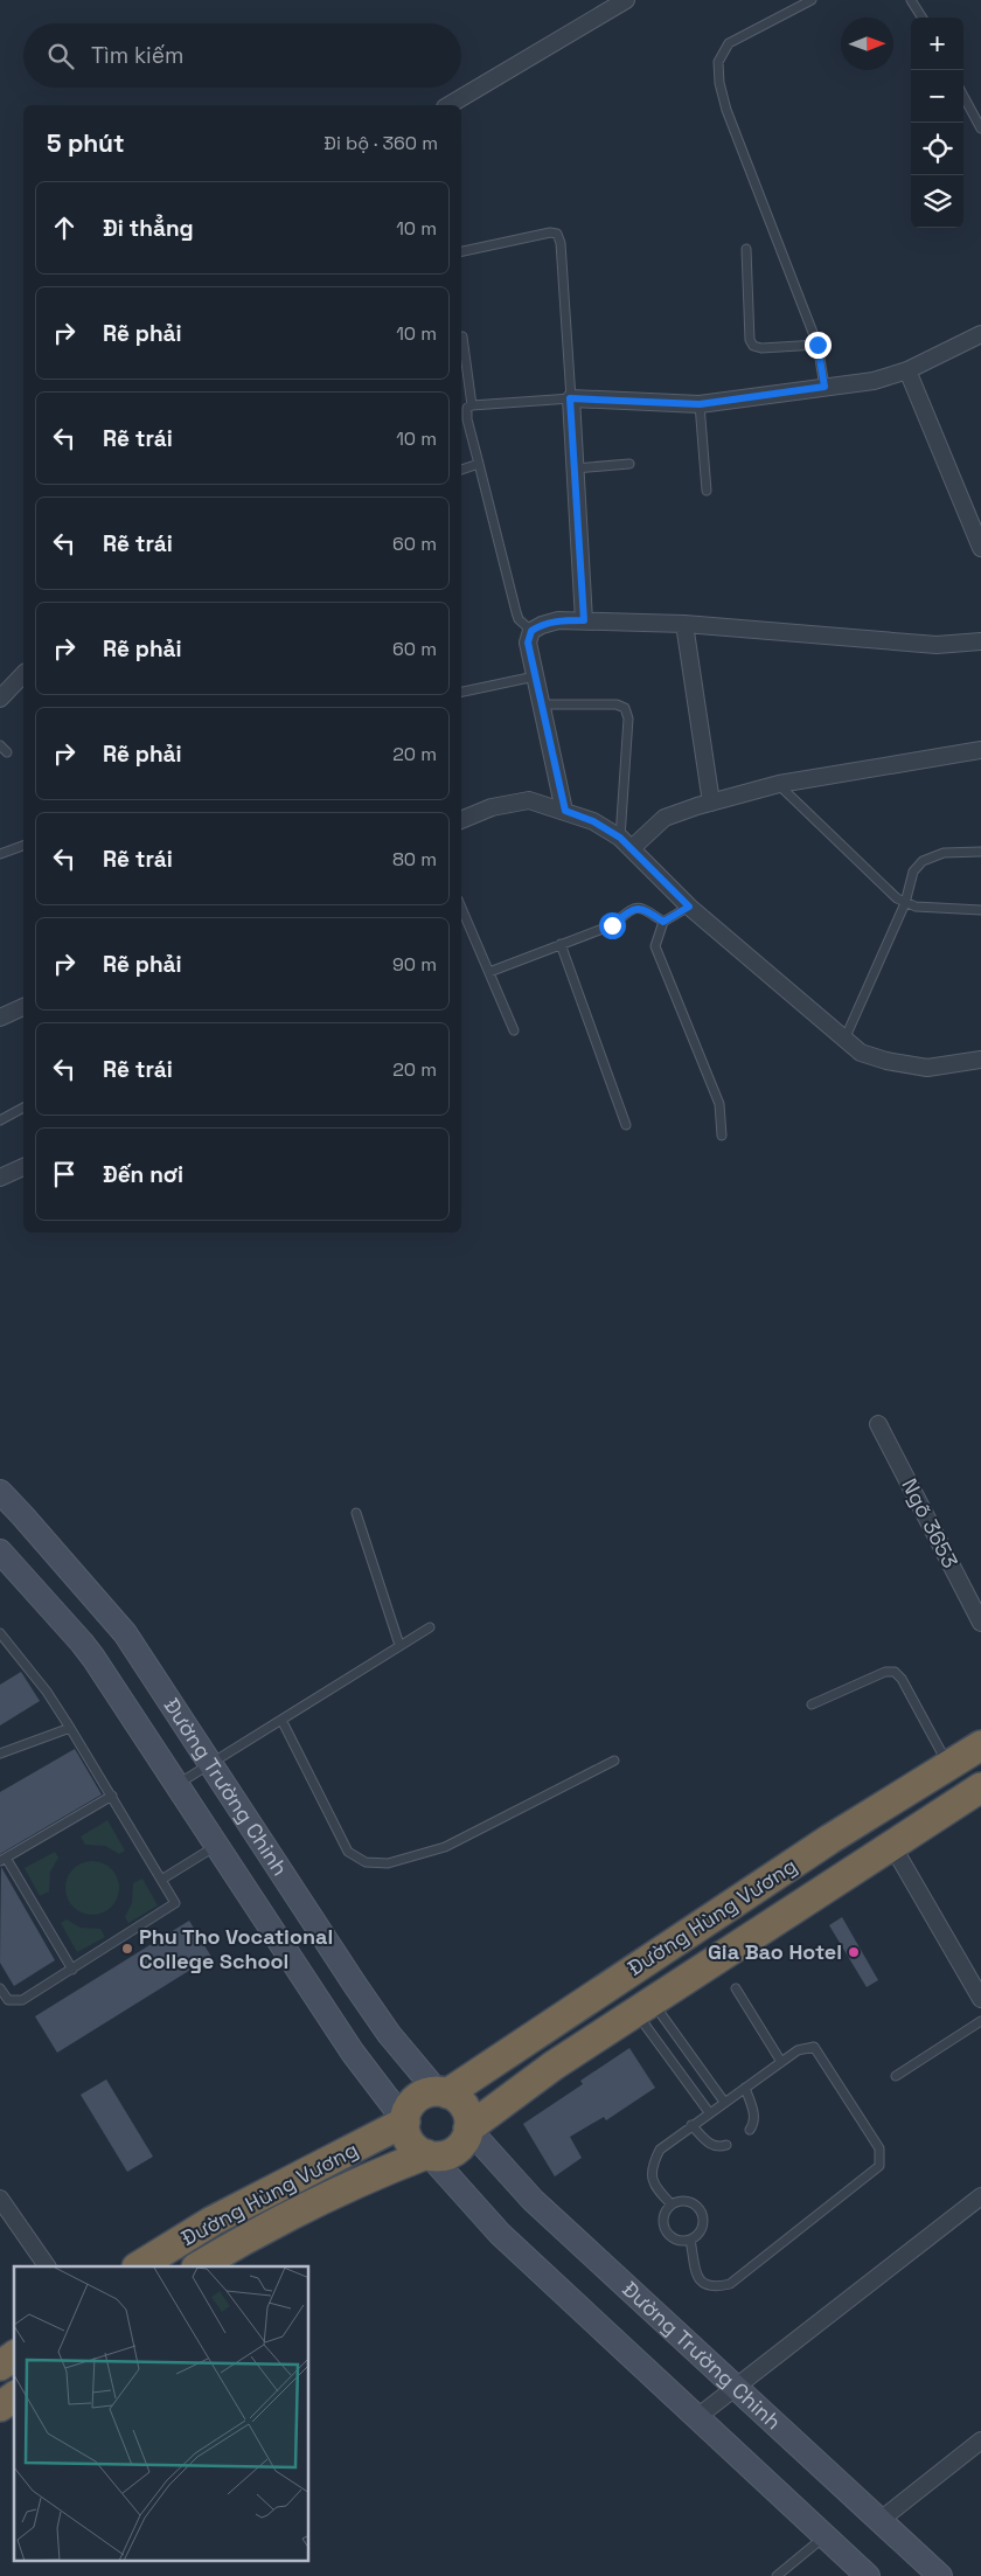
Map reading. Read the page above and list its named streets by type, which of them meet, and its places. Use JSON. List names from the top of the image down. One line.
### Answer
{"streets":{"highway":["Đường Hùng Vương"],"main road":["Đường Trường Chinh"],"street":["Ngõ 3653"]},"crossings":[["Đường Trường Chinh","Đường Hùng Vương"]],"places":["Phu Tho Vocational College School","Gia Bao Hotel"],"north":"right","page":{"map_buttons":["+","−"],"search":"Tìm kiếm","heading":["5 phút","Đi bộ · 360 m"],"list":[["Đi thẳng","10 m"],["Rẽ phải","10 m"],["Rẽ trái","10 m"],["Rẽ trái","60 m"],["Rẽ phải","60 m"],["Rẽ phải","20 m"],["Rẽ trái","80 m"],["Rẽ phải","90 m"],["Rẽ trái","20 m"],"Đến nơi"]}}
